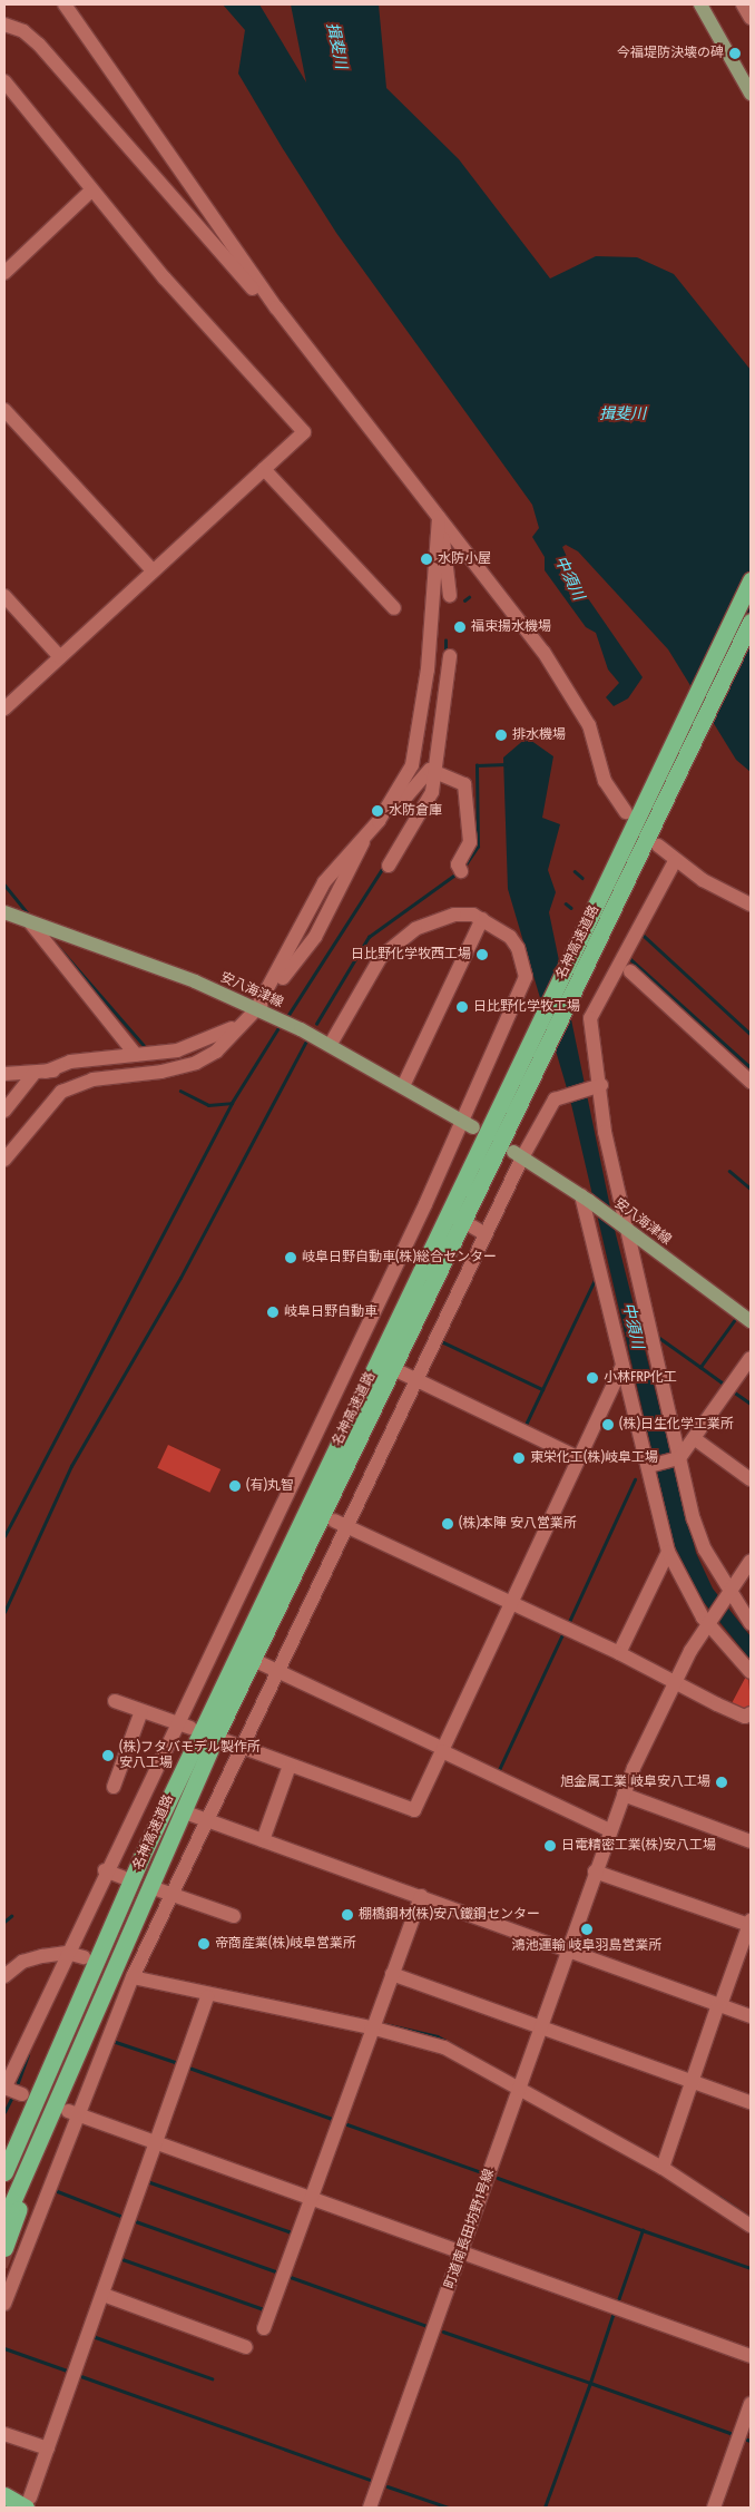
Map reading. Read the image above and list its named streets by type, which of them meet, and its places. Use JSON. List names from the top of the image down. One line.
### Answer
{"streets":{"highway":["名神高速道路"],"main road":["安八海津線"],"street":["町道南長田坊野1号線"]},"water":["揖斐川","中須川"],"places":["今福堤防決壊の碑","水防小屋","福束揚水機場","排水機場","水防倉庫","日比野化学牧西工場","日比野化学牧工場","岐阜日野自動車(株)総合センター","岐阜日野自動車","小林FRP化工","(株)日生化学工業所","東栄化工(株)岐阜工場","(有)丸智","(株)本陣 安八営業所","(株)フタバモデル製作所 安八工場","旭金属工業 岐阜安八工場","日電精密工業(株)安八工場","棚橋鋼材(株)安八鐵鋼センター","鴻池運輸 岐阜羽島営業所","帝商産業(株)岐阜営業所"]}
